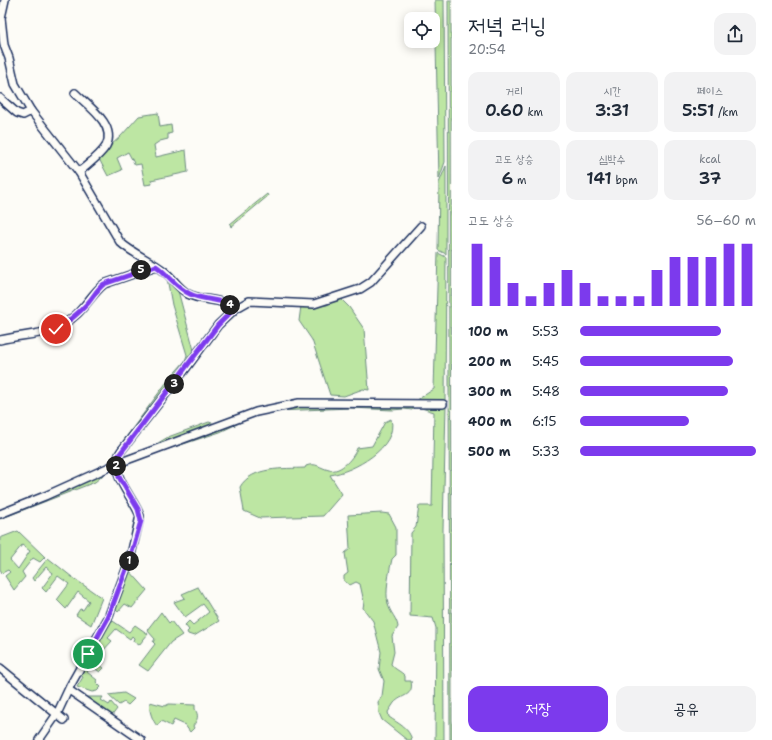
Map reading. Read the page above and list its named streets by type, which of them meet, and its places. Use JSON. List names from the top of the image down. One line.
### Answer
{"page":{"heading":["저녁 러닝","20:54"],"stats":[["거리","0.60 km"],["시간","3:31"],["페이스","5:51 /km"],["고도 상승","6 m"],["심박수","141 bpm"],["kcal","37"]],"chart":["고도 상승","56–60 m"],"pins":["5","4","3","2","1"],"list":[{"name":"100 m","note":"5:53"},{"name":"200 m","note":"5:45"},{"name":"300 m","note":"5:48"},{"name":"400 m","note":"6:15"},{"name":"500 m","note":"5:33"}],"buttons":["저장","공유"]}}
